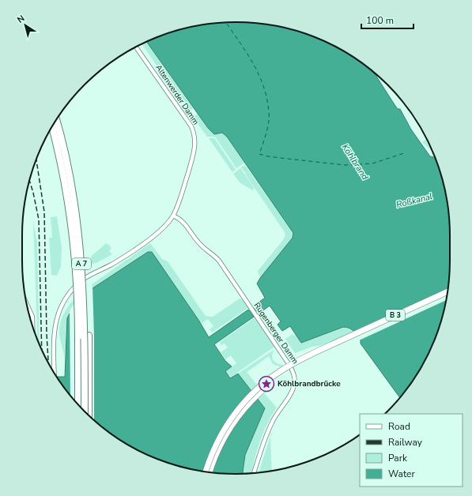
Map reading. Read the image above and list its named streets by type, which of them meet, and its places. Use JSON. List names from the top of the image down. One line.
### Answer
{"streets":{"highway":["A 7"],"main road":["B 3"],"street":["Altenwerder Damm","Rugenberger Damm"]},"crossings":[["Altenwerder Damm","Rugenberger Damm"]],"water":["Köhlbrand","Roßkanal"],"places":{"place":["Köhlbrandbrücke"]},"legend":["Road","Railway","Park","Water"],"scale_bar":"100 m","north":"top left"}
